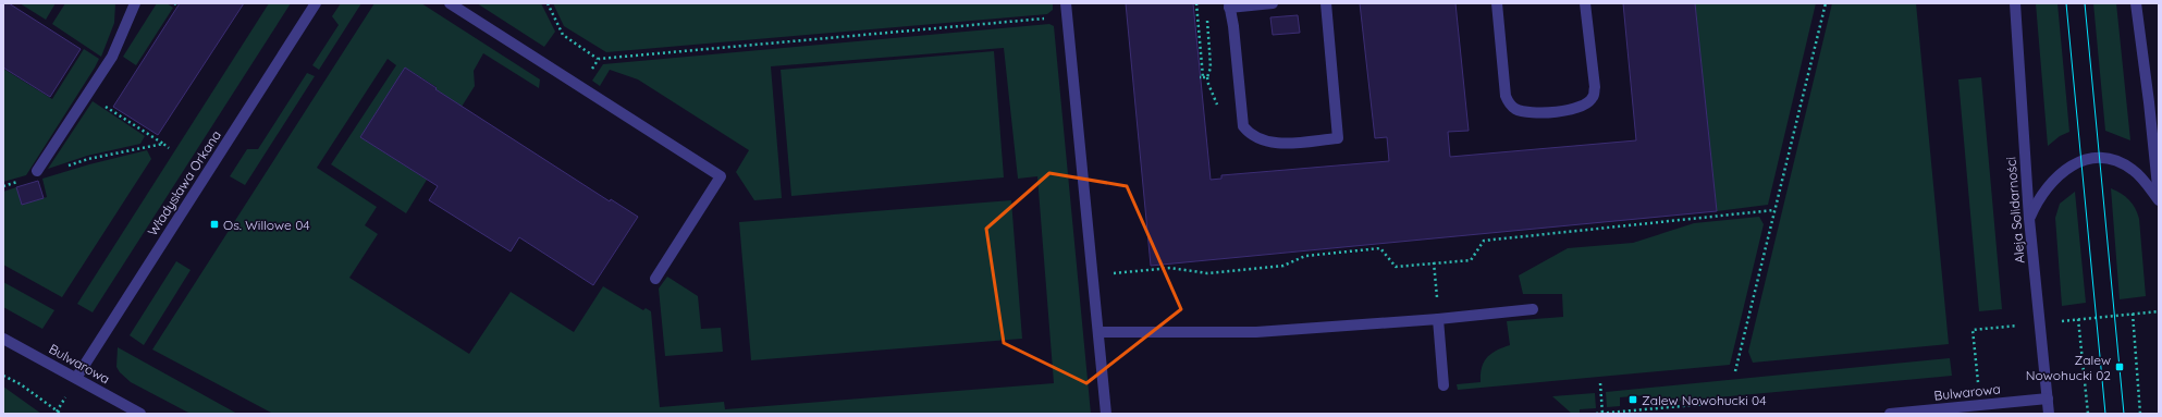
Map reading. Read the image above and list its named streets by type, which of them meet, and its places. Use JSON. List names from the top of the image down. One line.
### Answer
{"streets":{"street":["Władysława Orkana","Aleja Solidarności","Bulwarowa"]},"crossings":[["Władysława Orkana","Bulwarowa"],["Aleja Solidarności","Bulwarowa"]],"places":{"transit":["Os. Willowe 04","Zalew Nowohucki 02","Zalew Nowohucki 04"]}}
